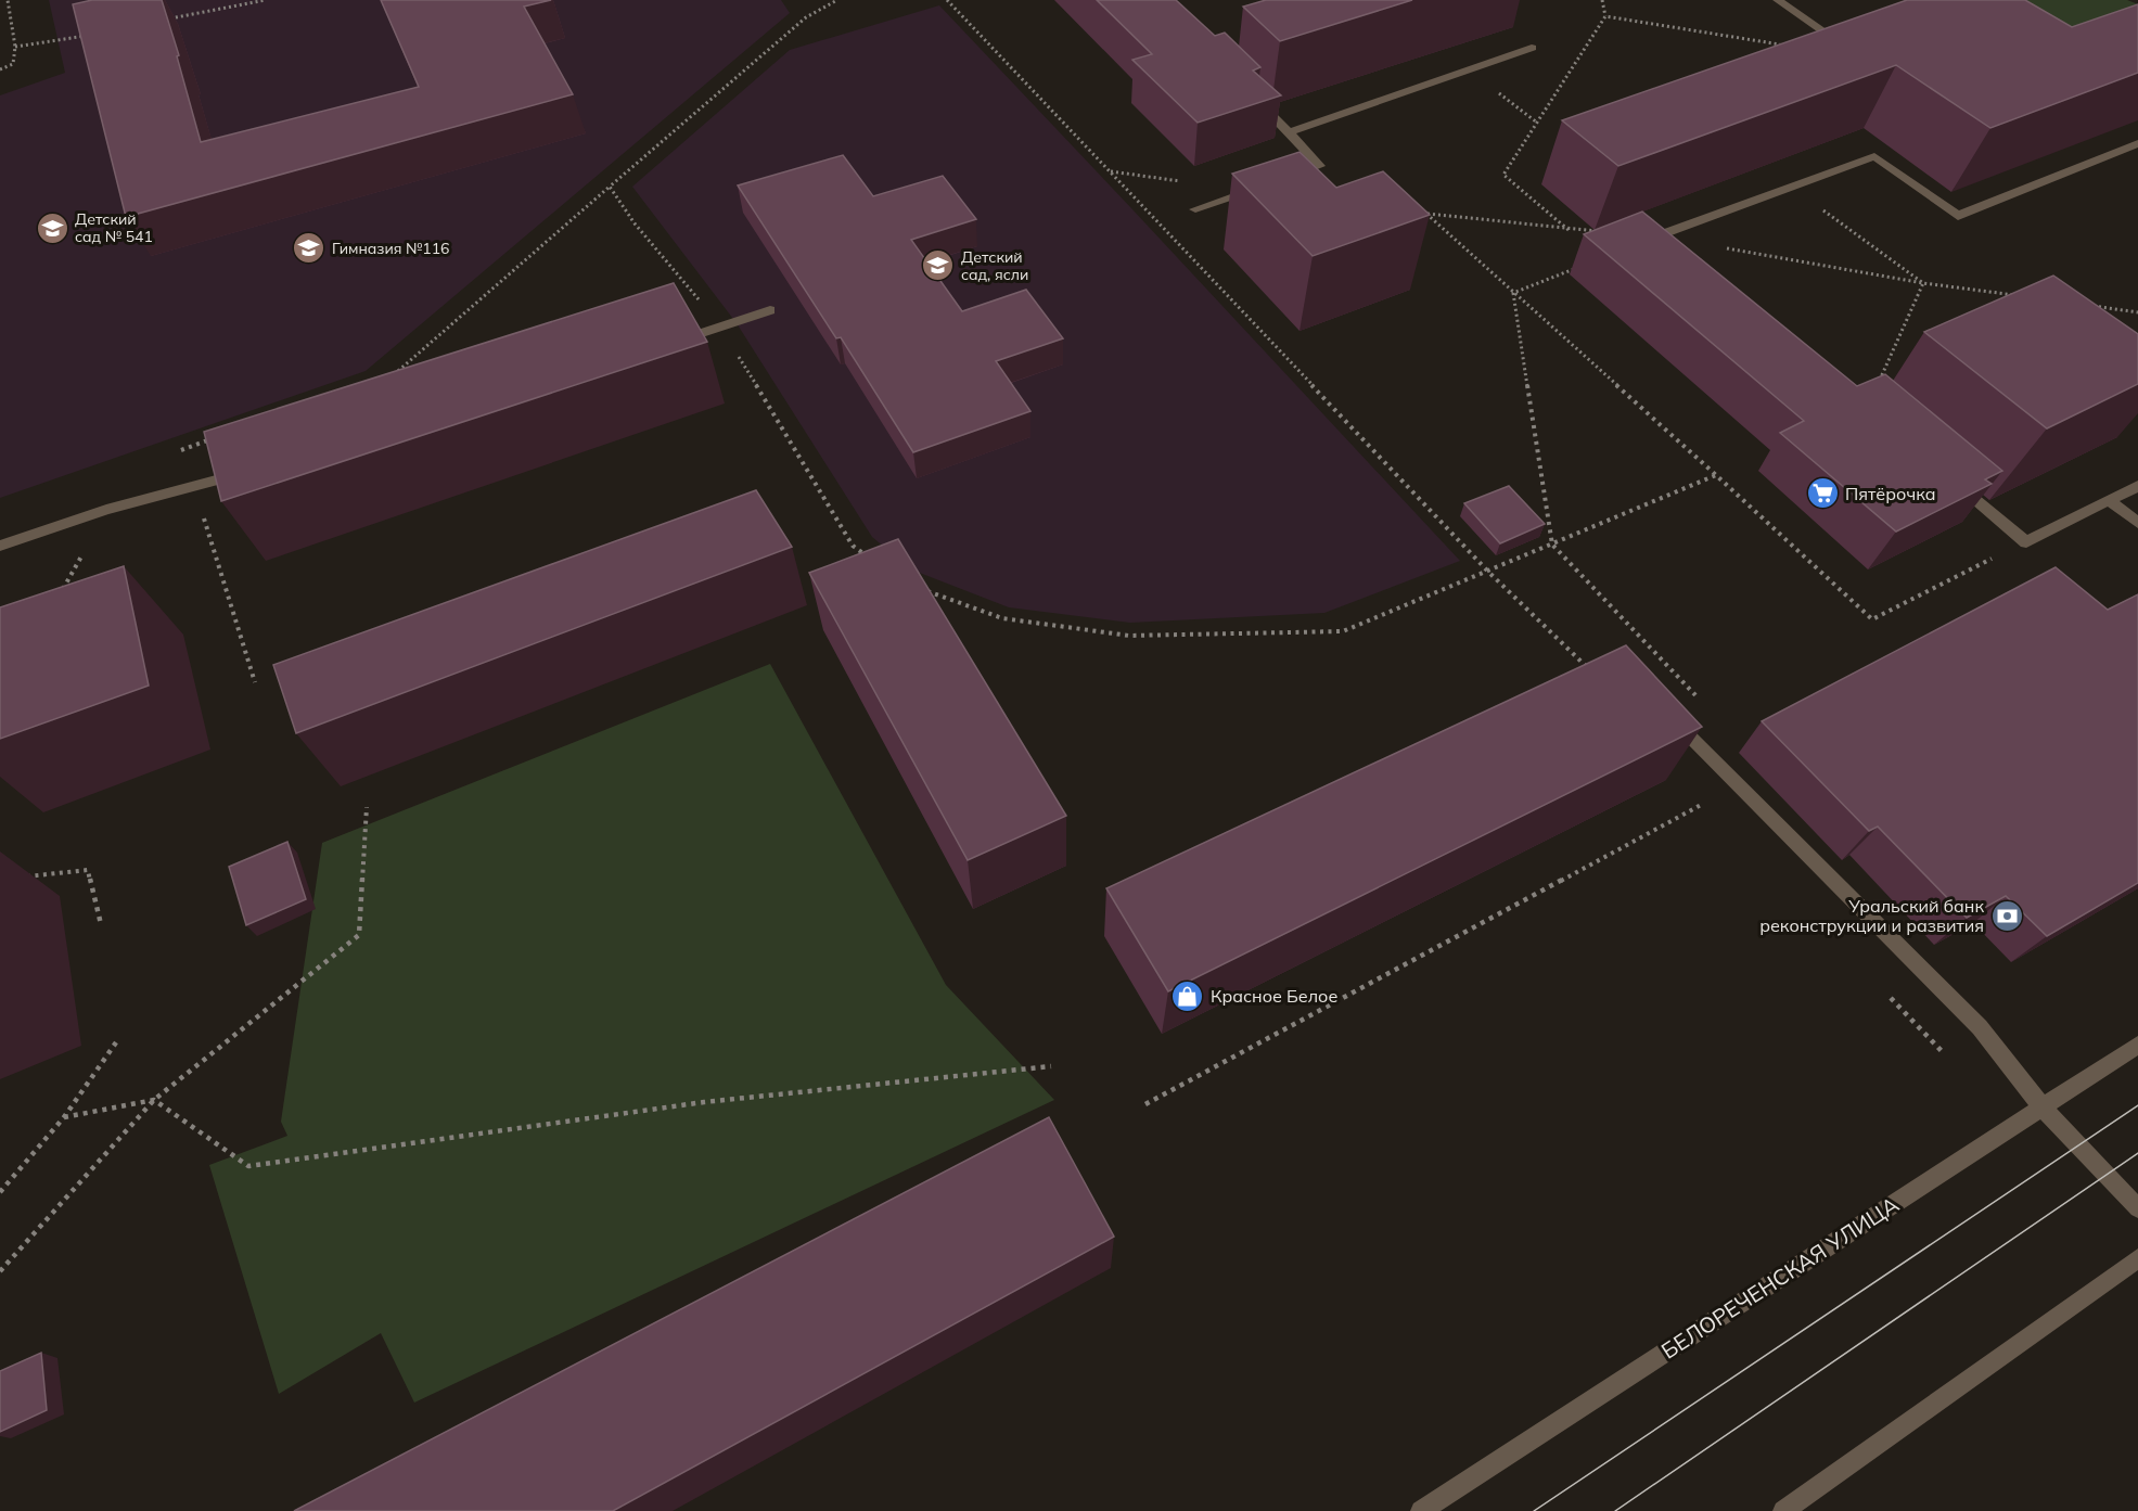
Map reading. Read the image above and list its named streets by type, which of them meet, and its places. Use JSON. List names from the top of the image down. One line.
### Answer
{"streets":{"street":["БЕЛОРЕЧЕНСКАЯ УЛИЦА"]},"places":{"school or university":["Детский сад № 541","Гимназия №116","Детский сад, ясли"],"supermarket":["Пятёрочка"],"bank":["Уральский банк реконструкции и развития"],"shop":["Красное Белое"]}}
